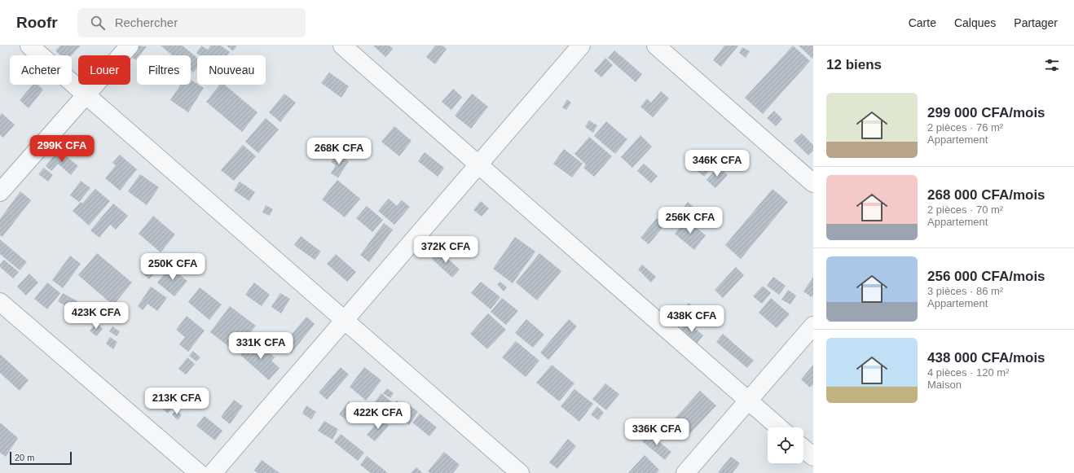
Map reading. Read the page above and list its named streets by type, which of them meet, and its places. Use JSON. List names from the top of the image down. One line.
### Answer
{"scale_bar":"20 m","page":{"header":"Roofr","search":"Rechercher","nav":["Carte","Calques","Partager"],"heading":"12 biens","chip":["Acheter","Louer","Filtres","Nouveau"],"list":[{"name":"299 000 CFA/mois","note":"2 pièces · 76 m² · Appartement"},{"name":"268 000 CFA/mois","note":"2 pièces · 70 m² · Appartement"},{"name":"256 000 CFA/mois","note":"3 pièces · 86 m² · Appartement"},{"name":"438 000 CFA/mois","note":"4 pièces · 120 m² · Maison"}],"price":["299K CFA","268K CFA","346K CFA","256K CFA","372K CFA","250K CFA","423K CFA","438K CFA","331K CFA","213K CFA","422K CFA","336K CFA"],"scale":"20 m"}}
